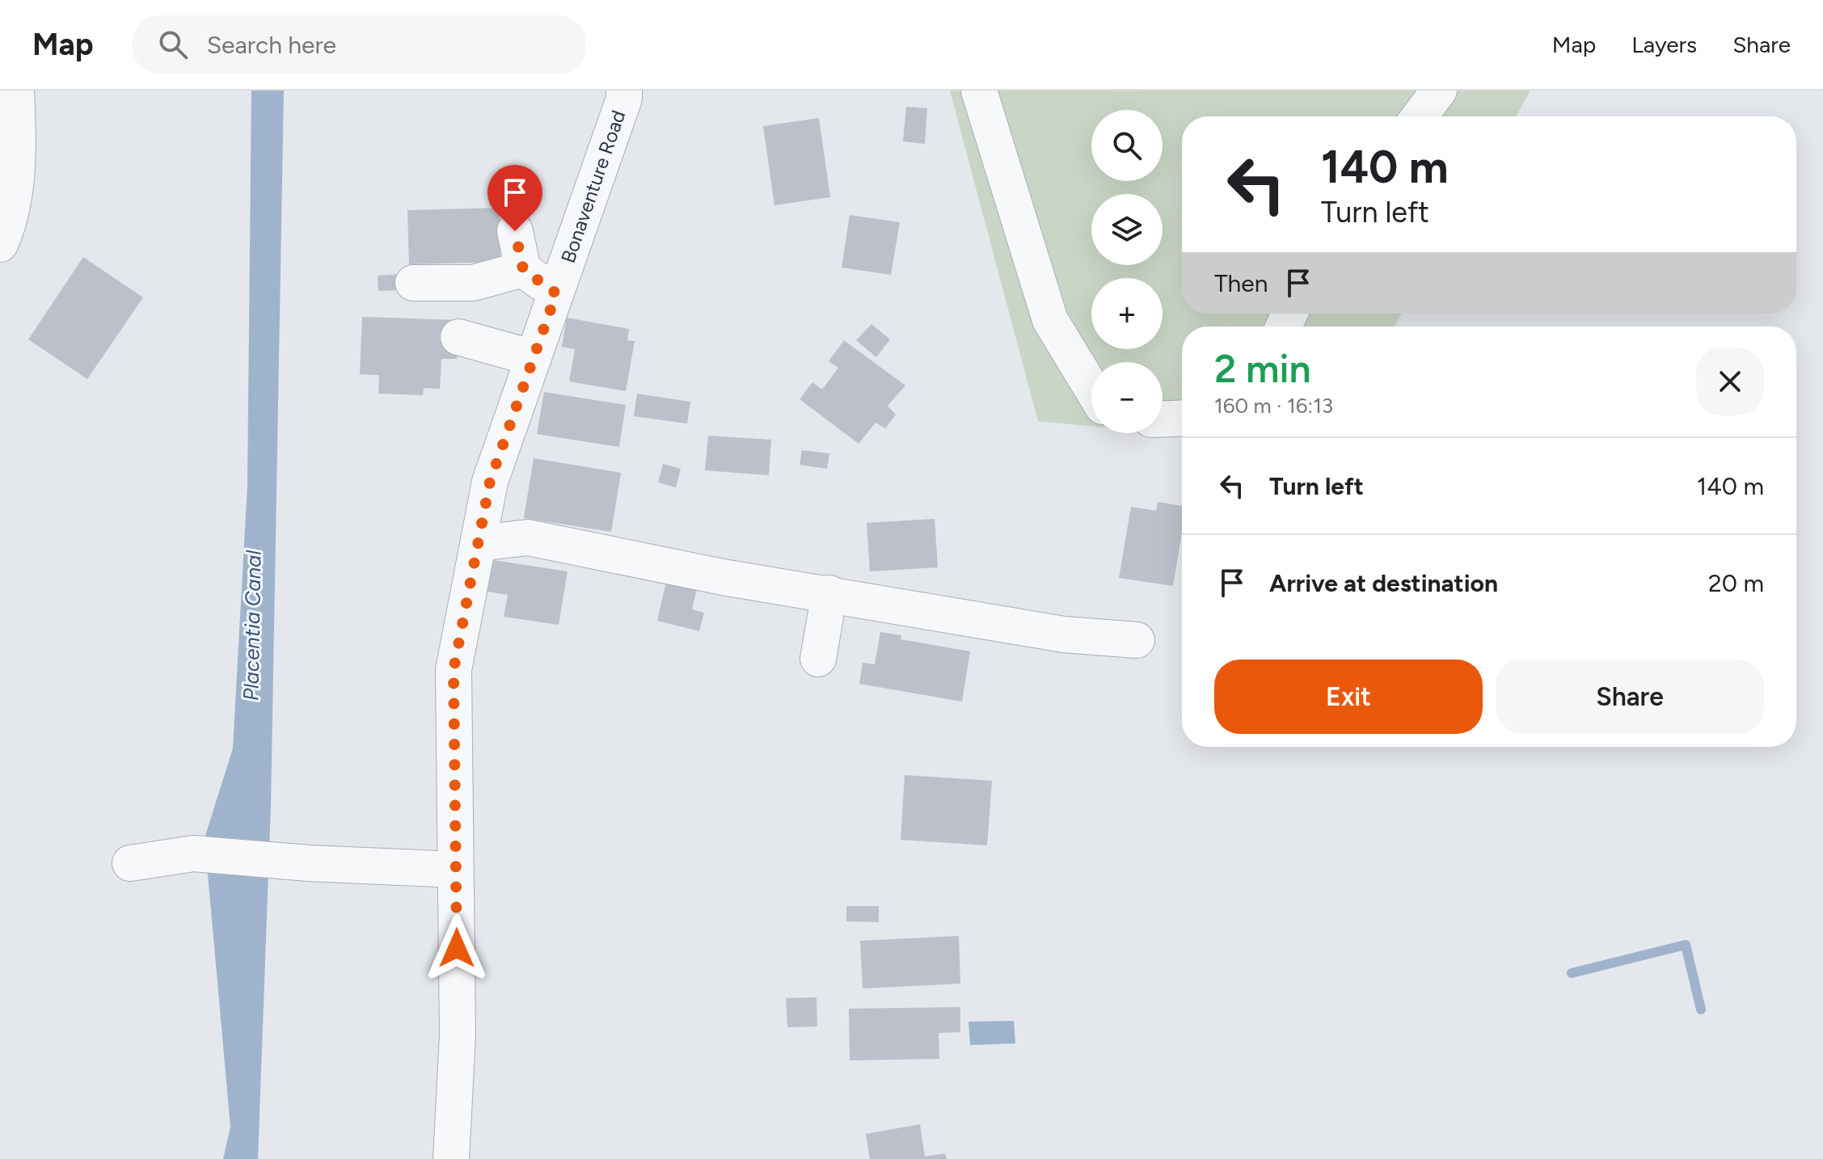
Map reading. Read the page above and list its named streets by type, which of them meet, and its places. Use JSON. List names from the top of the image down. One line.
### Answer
{"streets":{"street":["Bonaventure Road"]},"water":["Placentia Canal"],"page":{"header":"Map","search":"Search here","nav":["Map","Layers","Share"],"map_buttons":["+","−"],"turn":["140 m","Turn left"],"then":"Then","heading":["2 min","160 m · 16:13"],"list":[{"name":"Turn left","value":"140 m"},{"name":"Arrive at destination","value":"20 m"}],"buttons":["Exit","Share"]}}
